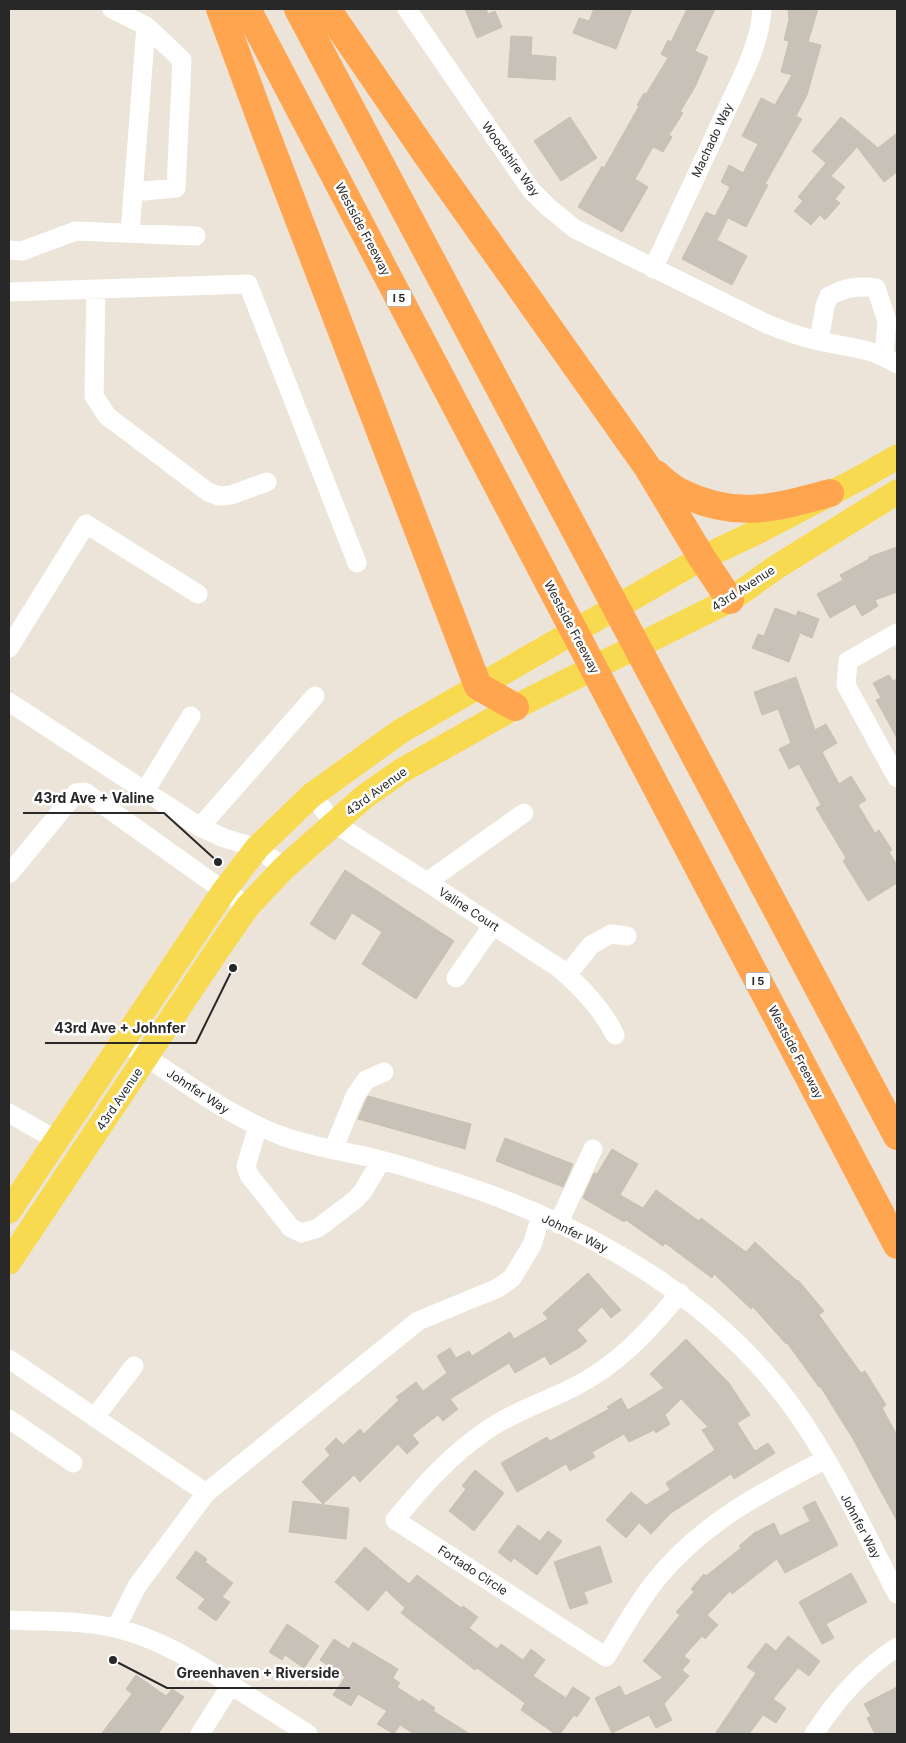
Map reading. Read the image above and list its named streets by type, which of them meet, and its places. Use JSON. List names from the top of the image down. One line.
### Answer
{"streets":{"highway":["Westside Freeway","I 5"],"main road":["43rd Avenue"],"street":["Machado Way","Woodshire Way","Valine Court","Johnfer Way","Fortado Circle"]},"crossings":[["Machado Way","Woodshire Way"],["43rd Avenue","Valine Court"],["43rd Avenue","Johnfer Way"],["Johnfer Way","Fortado Circle"]],"places":["43rd Ave + Valine","43rd Ave + Johnfer","Greenhaven + Riverside"]}
